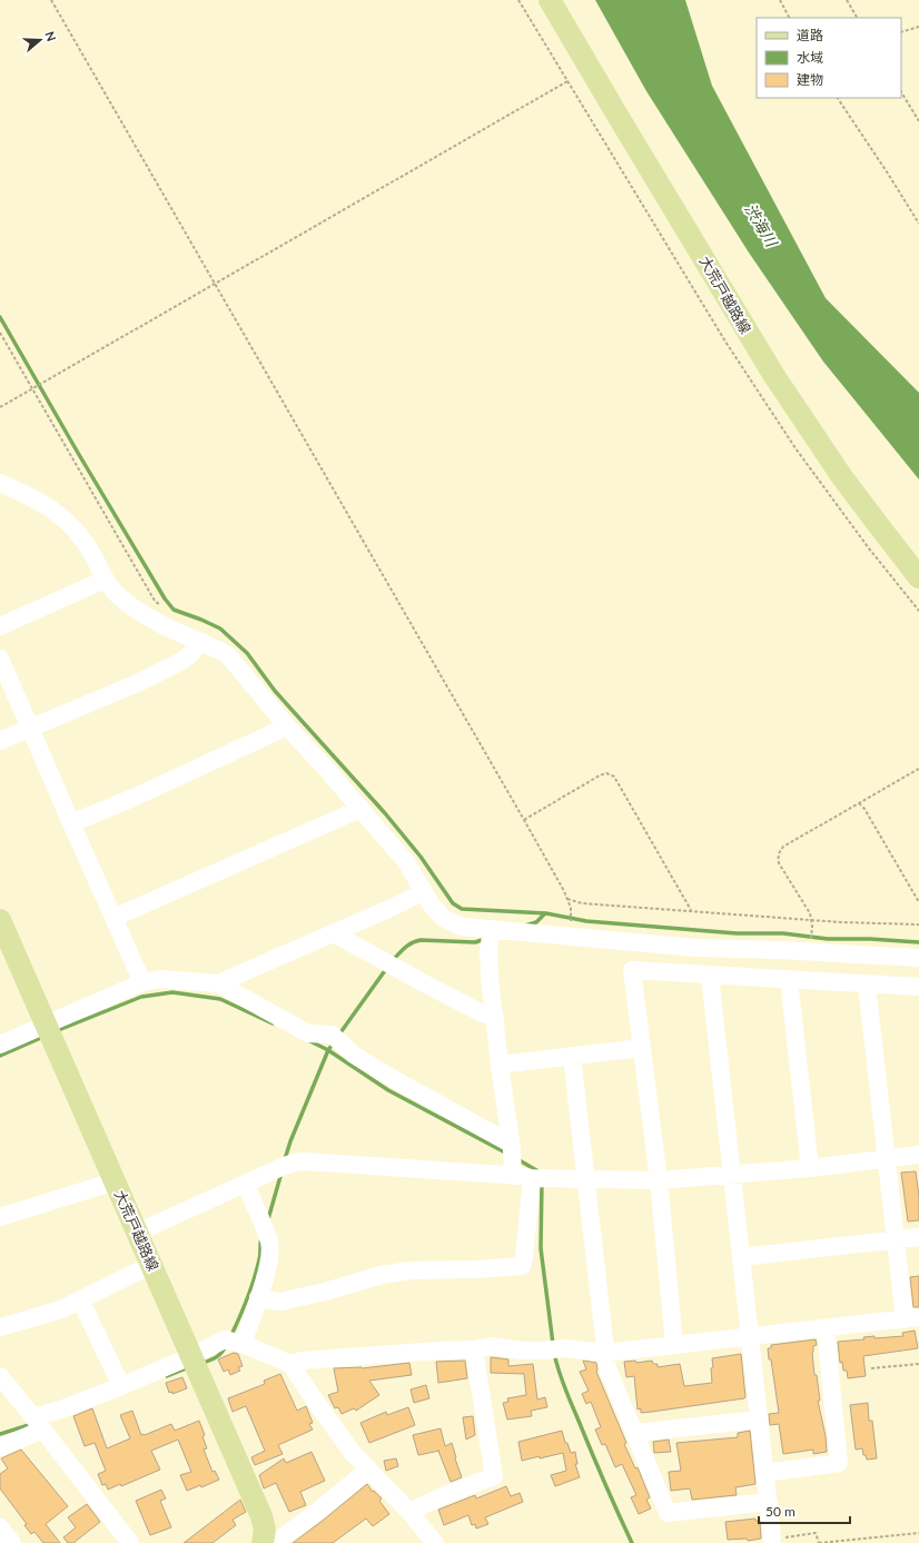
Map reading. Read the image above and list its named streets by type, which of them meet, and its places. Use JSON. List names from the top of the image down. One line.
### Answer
{"streets":{"main road":["大荒戸越路線"]},"water":["渋海川"],"legend":["道路","水域","建物"],"scale_bar":"50 m","north":"right"}
